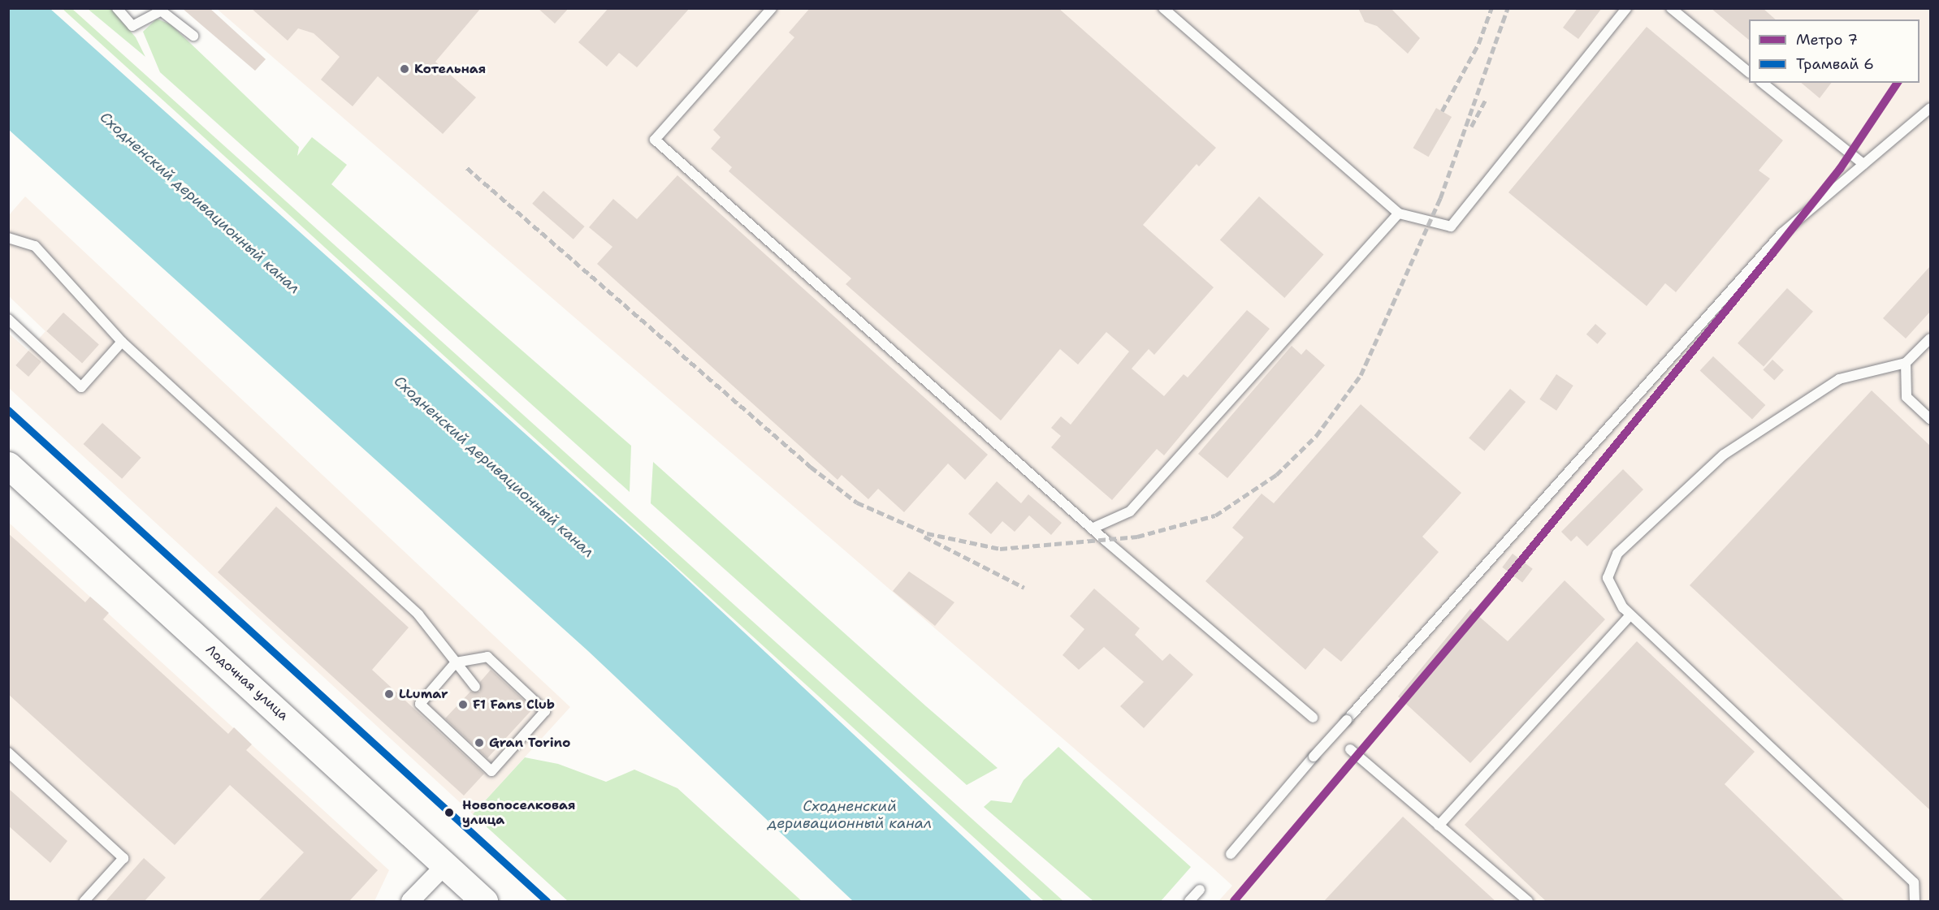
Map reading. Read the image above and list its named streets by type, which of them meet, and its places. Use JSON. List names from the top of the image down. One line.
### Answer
{"streets":{"street":["Лодочная улица"]},"water":["Сходненский деривационный канал"],"places":["Котельная","LLumar","F1 Fans Club","Gran Torino","Новопоселковая улица"],"lines":["metro line 7","tram line 6"],"legend":["Метро 7","Трамвай 6"]}
